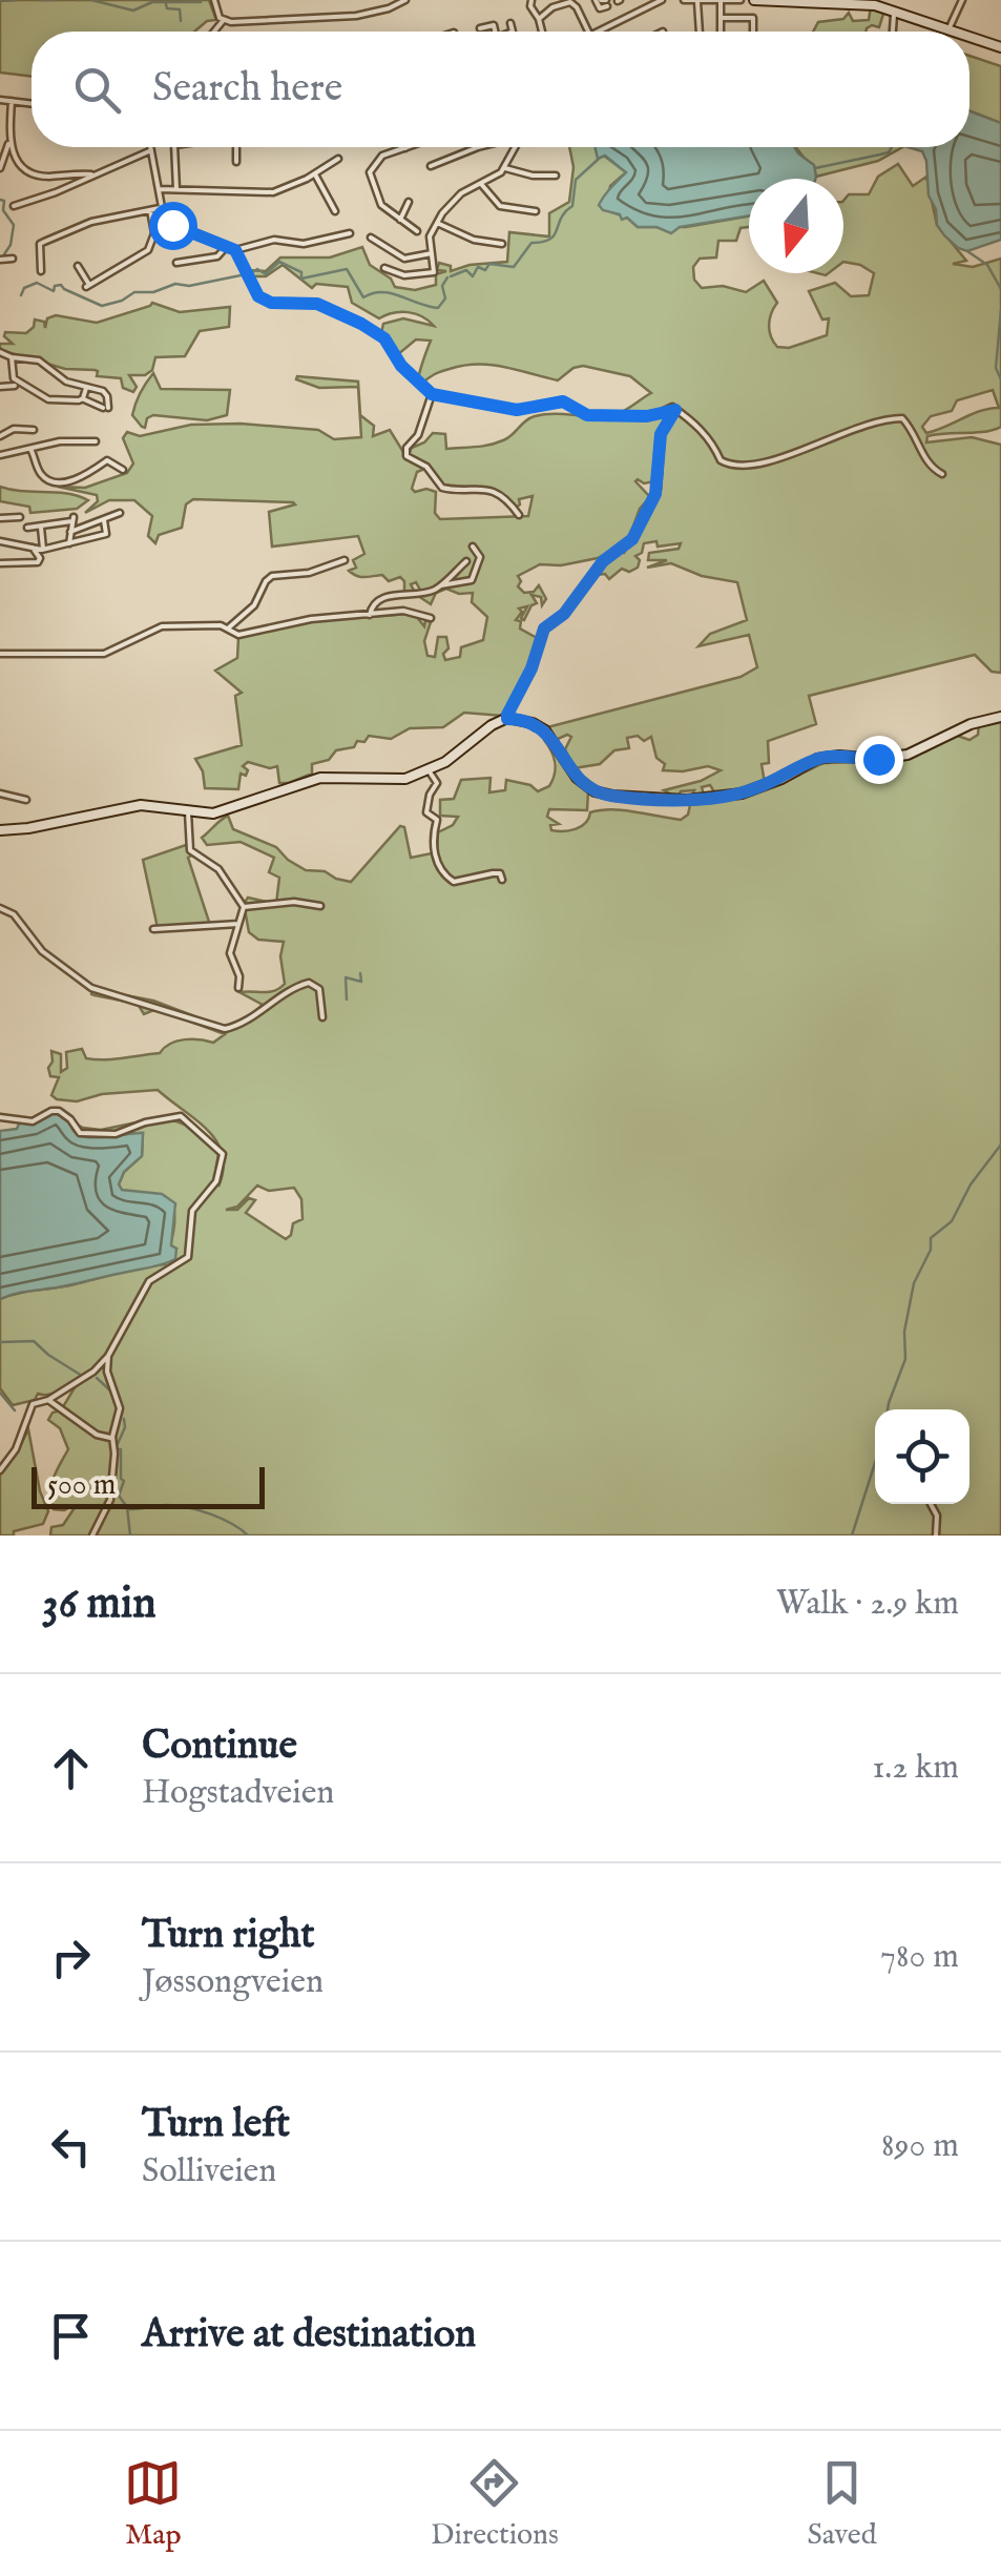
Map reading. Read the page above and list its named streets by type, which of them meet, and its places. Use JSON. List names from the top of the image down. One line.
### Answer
{"scale_bar":"500 m","north":"bottom","page":{"search":"Search here","scale":"500 m","heading":["36 min","Walk · 2.9 km"],"list":[["Continue","Hogstadveien","1.2 km"],["Turn right","Jøssongveien","780 m"],["Turn left","Solliveien","890 m"],"Arrive at destination"],"nav":["Map","Directions","Saved"]}}
